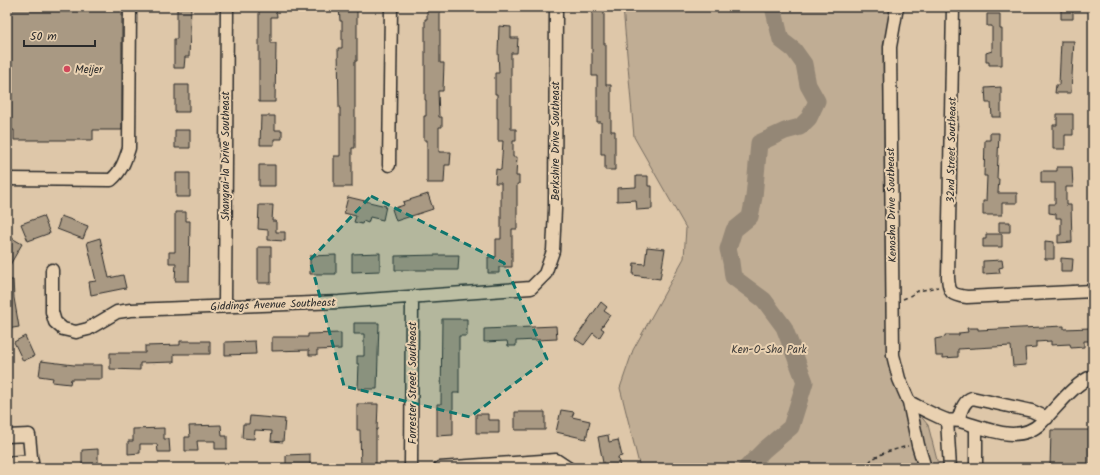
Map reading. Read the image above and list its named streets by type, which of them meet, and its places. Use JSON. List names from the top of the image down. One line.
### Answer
{"streets":{"street":["Berkshire Drive Southeast","32nd Street Southeast","Shangrai-la Drive Southeast","Kenosha Drive Southeast","Giddings Avenue Southeast","Forrester Street Southeast"]},"crossings":[["Berkshire Drive Southeast","Giddings Avenue Southeast"],["Shangrai-la Drive Southeast","Giddings Avenue Southeast"],["Giddings Avenue Southeast","Forrester Street Southeast"]],"parks":["Ken-O-Sha Park"],"places":["Meijer"],"scale_bar":"50 m"}
